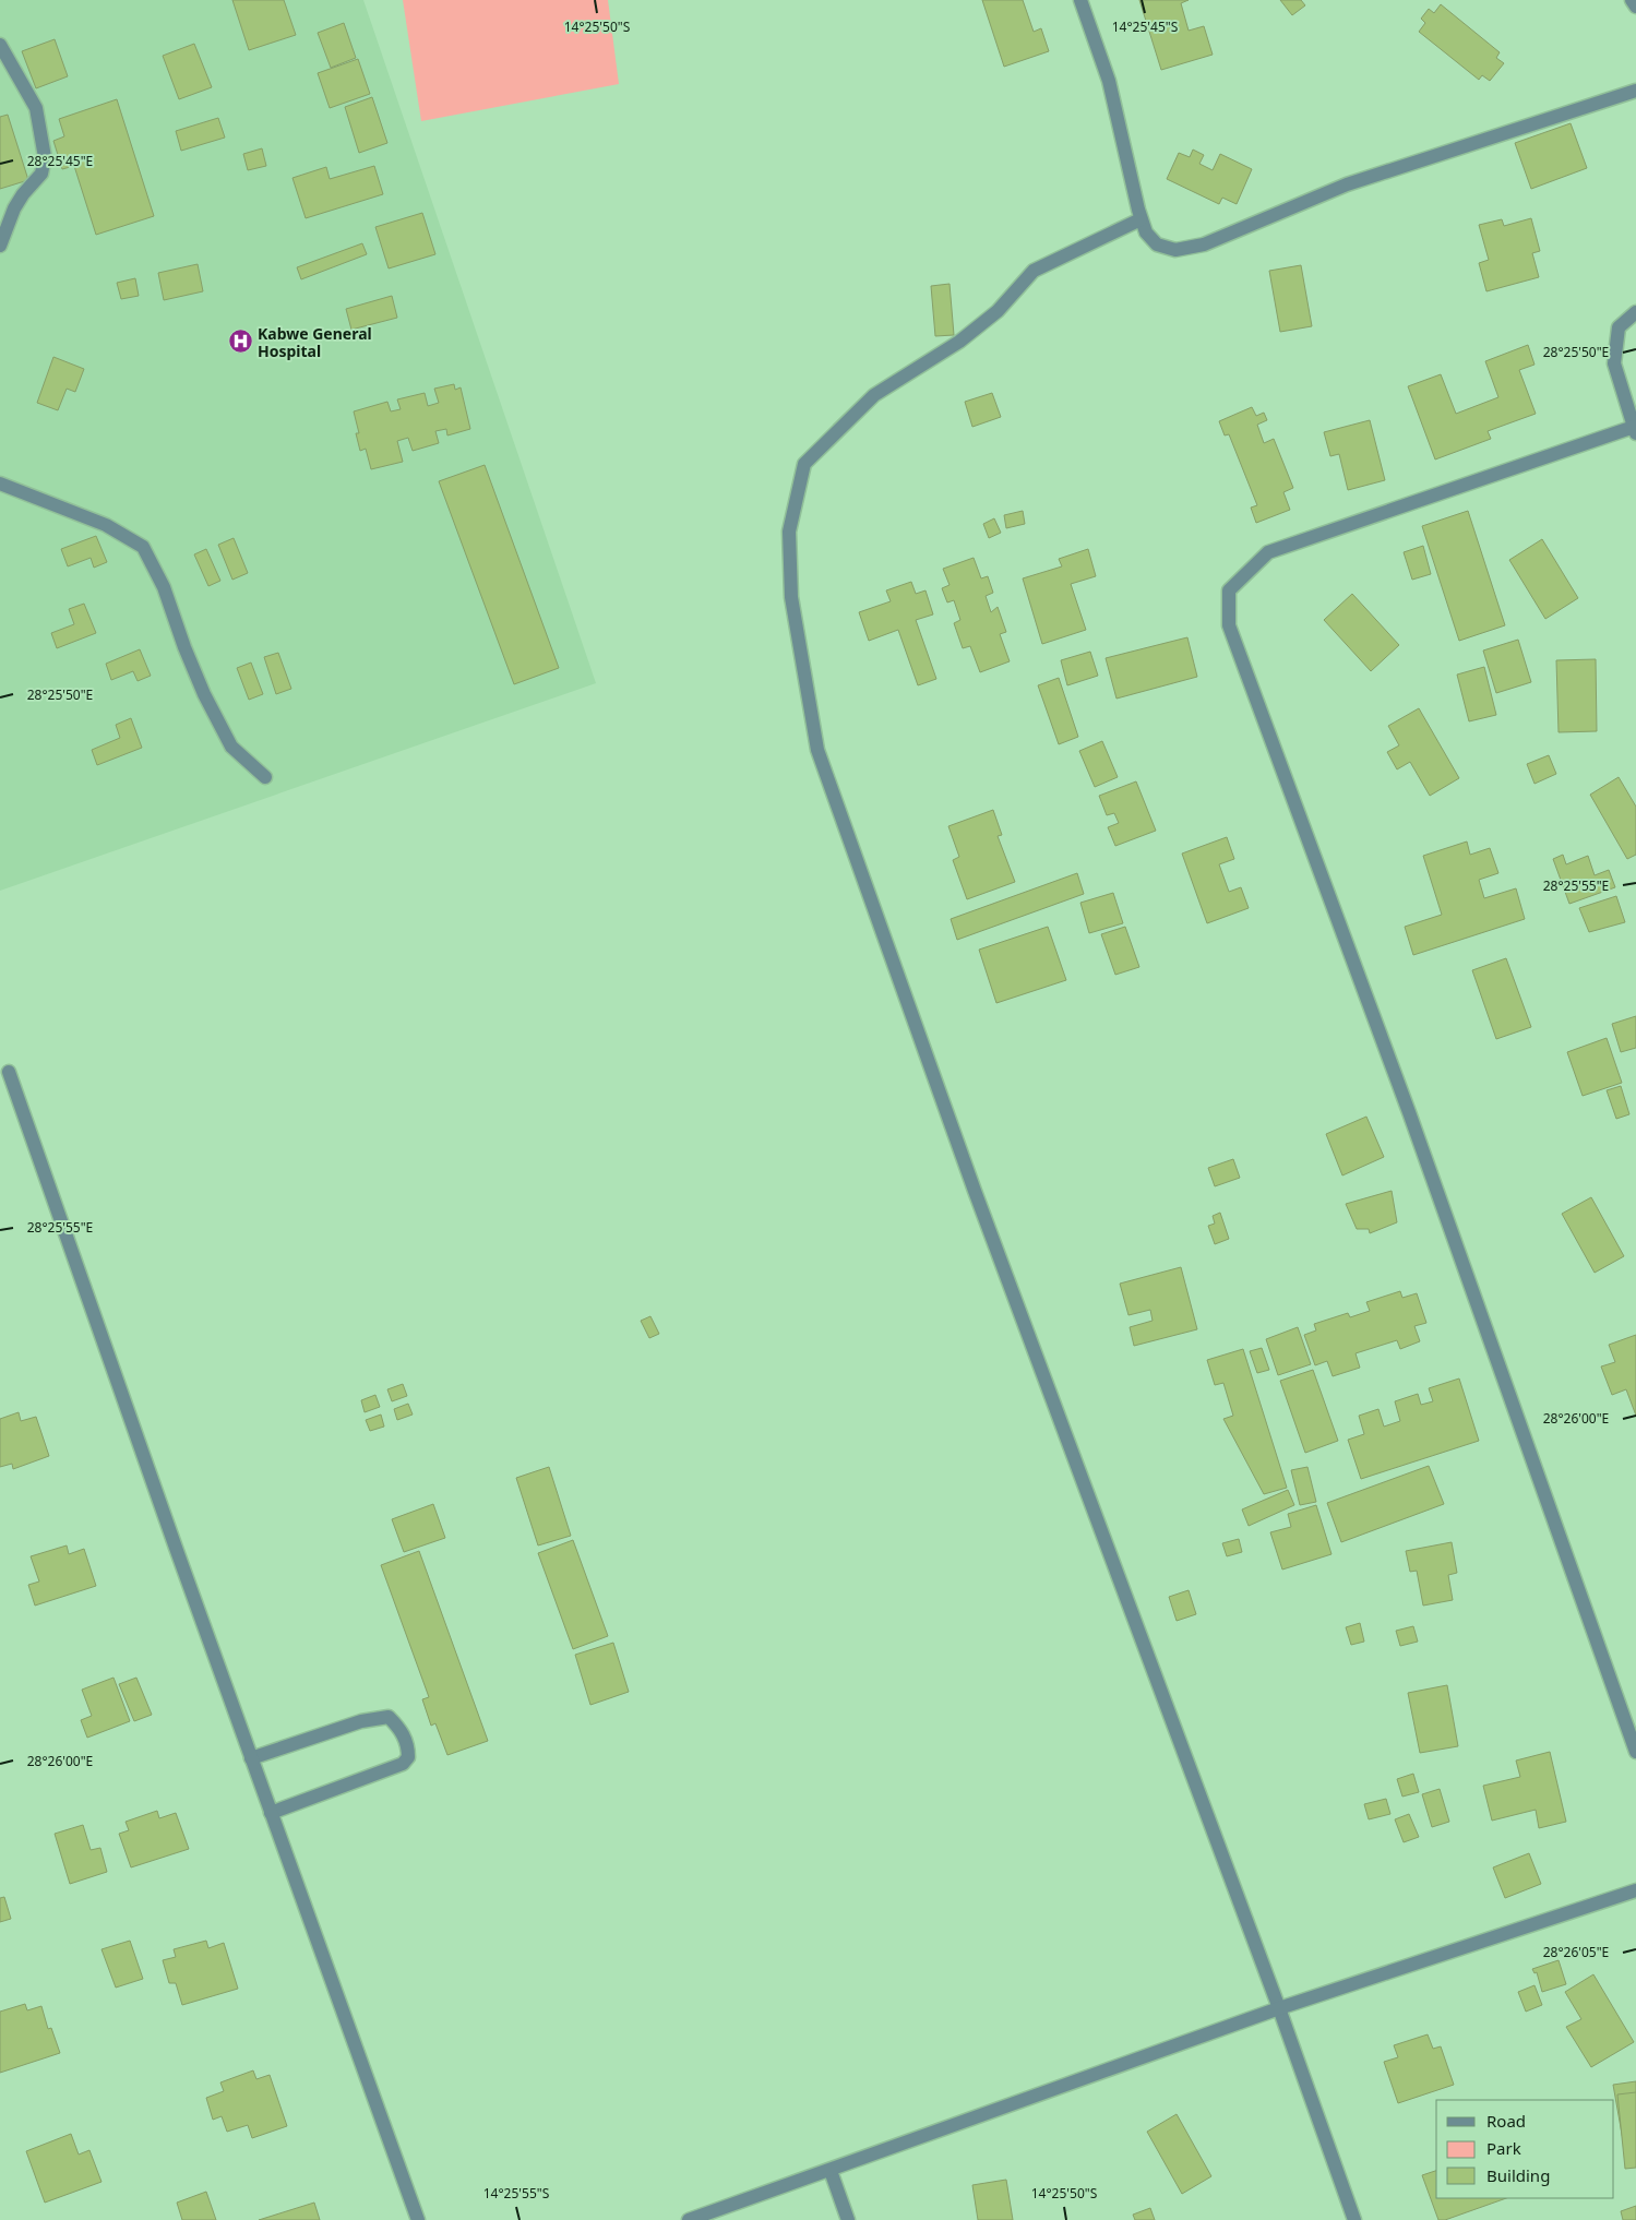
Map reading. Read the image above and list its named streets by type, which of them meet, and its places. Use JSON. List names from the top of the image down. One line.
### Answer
{"places":{"hospital":["Kabwe General Hospital"]},"legend":["Road","Park","Building"],"coordinates":["14°25'50\"S","14°25'45\"S","28°25'45\"E","28°25'50\"E","28°25'55\"E","28°26'00\"E","28°26'05\"E","14°25'55\"S"]}
